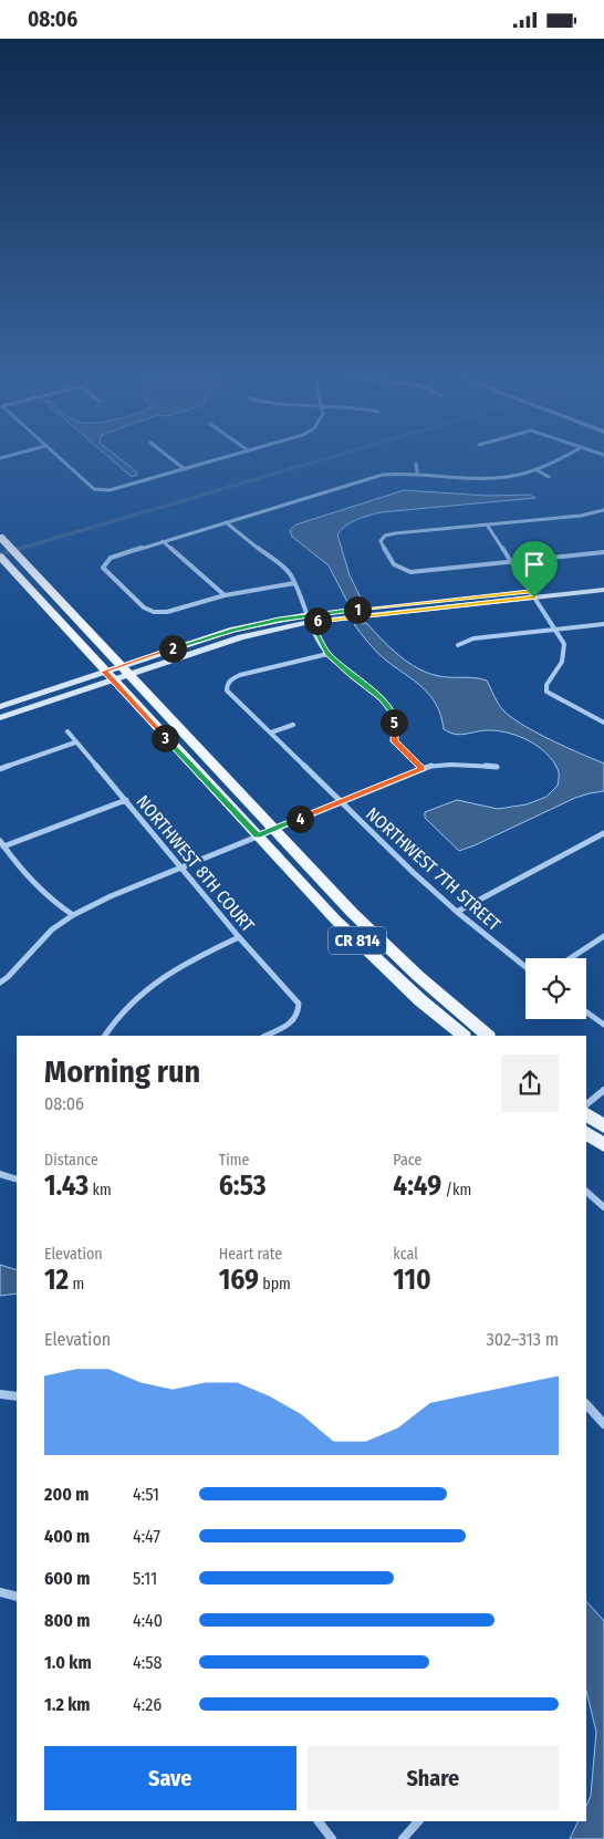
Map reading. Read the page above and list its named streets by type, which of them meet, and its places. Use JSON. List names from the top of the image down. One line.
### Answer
{"streets":{"main road":["CR 814"],"street":["NORTHWEST 8TH COURT","NORTHWEST 7TH STREET"]},"page":{"status":"08:06","pins":["1","6","2","5","3","4"],"heading":["Morning run","08:06"],"stats":[["Distance","1.43 km"],["Time","6:53"],["Pace","4:49 /km"],["Elevation","12 m"],["Heart rate","169 bpm"],["kcal","110"]],"chart":["Elevation","302–313 m"],"list":[{"name":"200 m","note":"4:51"},{"name":"400 m","note":"4:47"},{"name":"600 m","note":"5:11"},{"name":"800 m","note":"4:40"},{"name":"1.0 km","note":"4:58"},{"name":"1.2 km","note":"4:26"}],"buttons":["Save","Share"]}}
